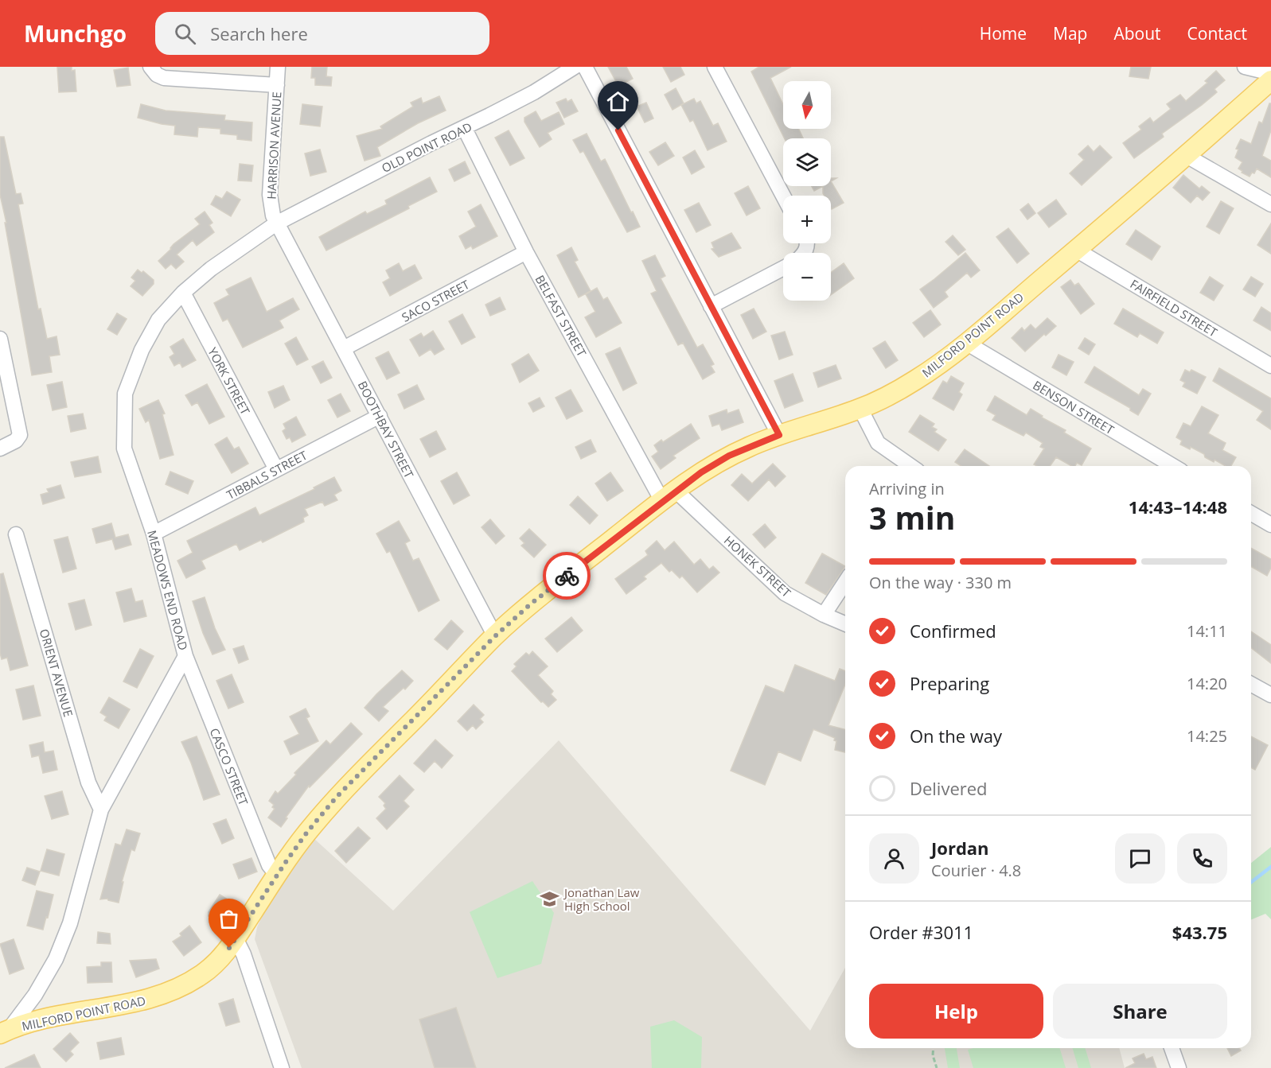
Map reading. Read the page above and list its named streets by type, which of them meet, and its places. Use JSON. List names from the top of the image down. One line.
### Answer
{"streets":{"main road":["MILFORD POINT ROAD"],"street":["HARRISON AVENUE","OLD POINT ROAD","SACO STREET","FAIRFIELD STREET","BELFAST STREET","YORK STREET","BENSON STREET","BOOTHBAY STREET","TIBBALS STREET","HONEK STREET","MEADOWS END ROAD","ORIENT AVENUE","CASCO STREET"]},"crossings":[["HARRISON AVENUE","OLD POINT ROAD"],["HARRISON AVENUE","BOOTHBAY STREET"],["HARRISON AVENUE","MEADOWS END ROAD"],["OLD POINT ROAD","BELFAST STREET"],["OLD POINT ROAD","BOOTHBAY STREET"],["OLD POINT ROAD","MEADOWS END ROAD"],["SACO STREET","BELFAST STREET"],["SACO STREET","BOOTHBAY STREET"],["FAIRFIELD STREET","MILFORD POINT ROAD"],["BELFAST STREET","MILFORD POINT ROAD"],["BELFAST STREET","HONEK STREET"],["MILFORD POINT ROAD","BENSON STREET"],["MILFORD POINT ROAD","BOOTHBAY STREET"],["MILFORD POINT ROAD","HONEK STREET"],["MILFORD POINT ROAD","MEADOWS END ROAD"],["MILFORD POINT ROAD","CASCO STREET"],["YORK STREET","TIBBALS STREET"],["YORK STREET","MEADOWS END ROAD"],["BOOTHBAY STREET","TIBBALS STREET"],["BOOTHBAY STREET","MEADOWS END ROAD"],["TIBBALS STREET","MEADOWS END ROAD"],["MEADOWS END ROAD","ORIENT AVENUE"],["MEADOWS END ROAD","CASCO STREET"]],"places":{"school or university":["Jonathan Law High School"]},"north":"bottom","page":{"header":"Munchgo","search":"Search here","nav":["Home","Map","About","Contact"],"map_buttons":["+","−"],"heading":["3 min","Arriving in","14:43–14:48"],"panel":["Jordan","Courier · 4.8","Order #3011","$43.75"],"bar":"On the way · 330 m","list":[["Confirmed","14:11"],["Preparing","14:20"],["On the way","14:25"],"Delivered"],"buttons":["Help","Share"]}}
